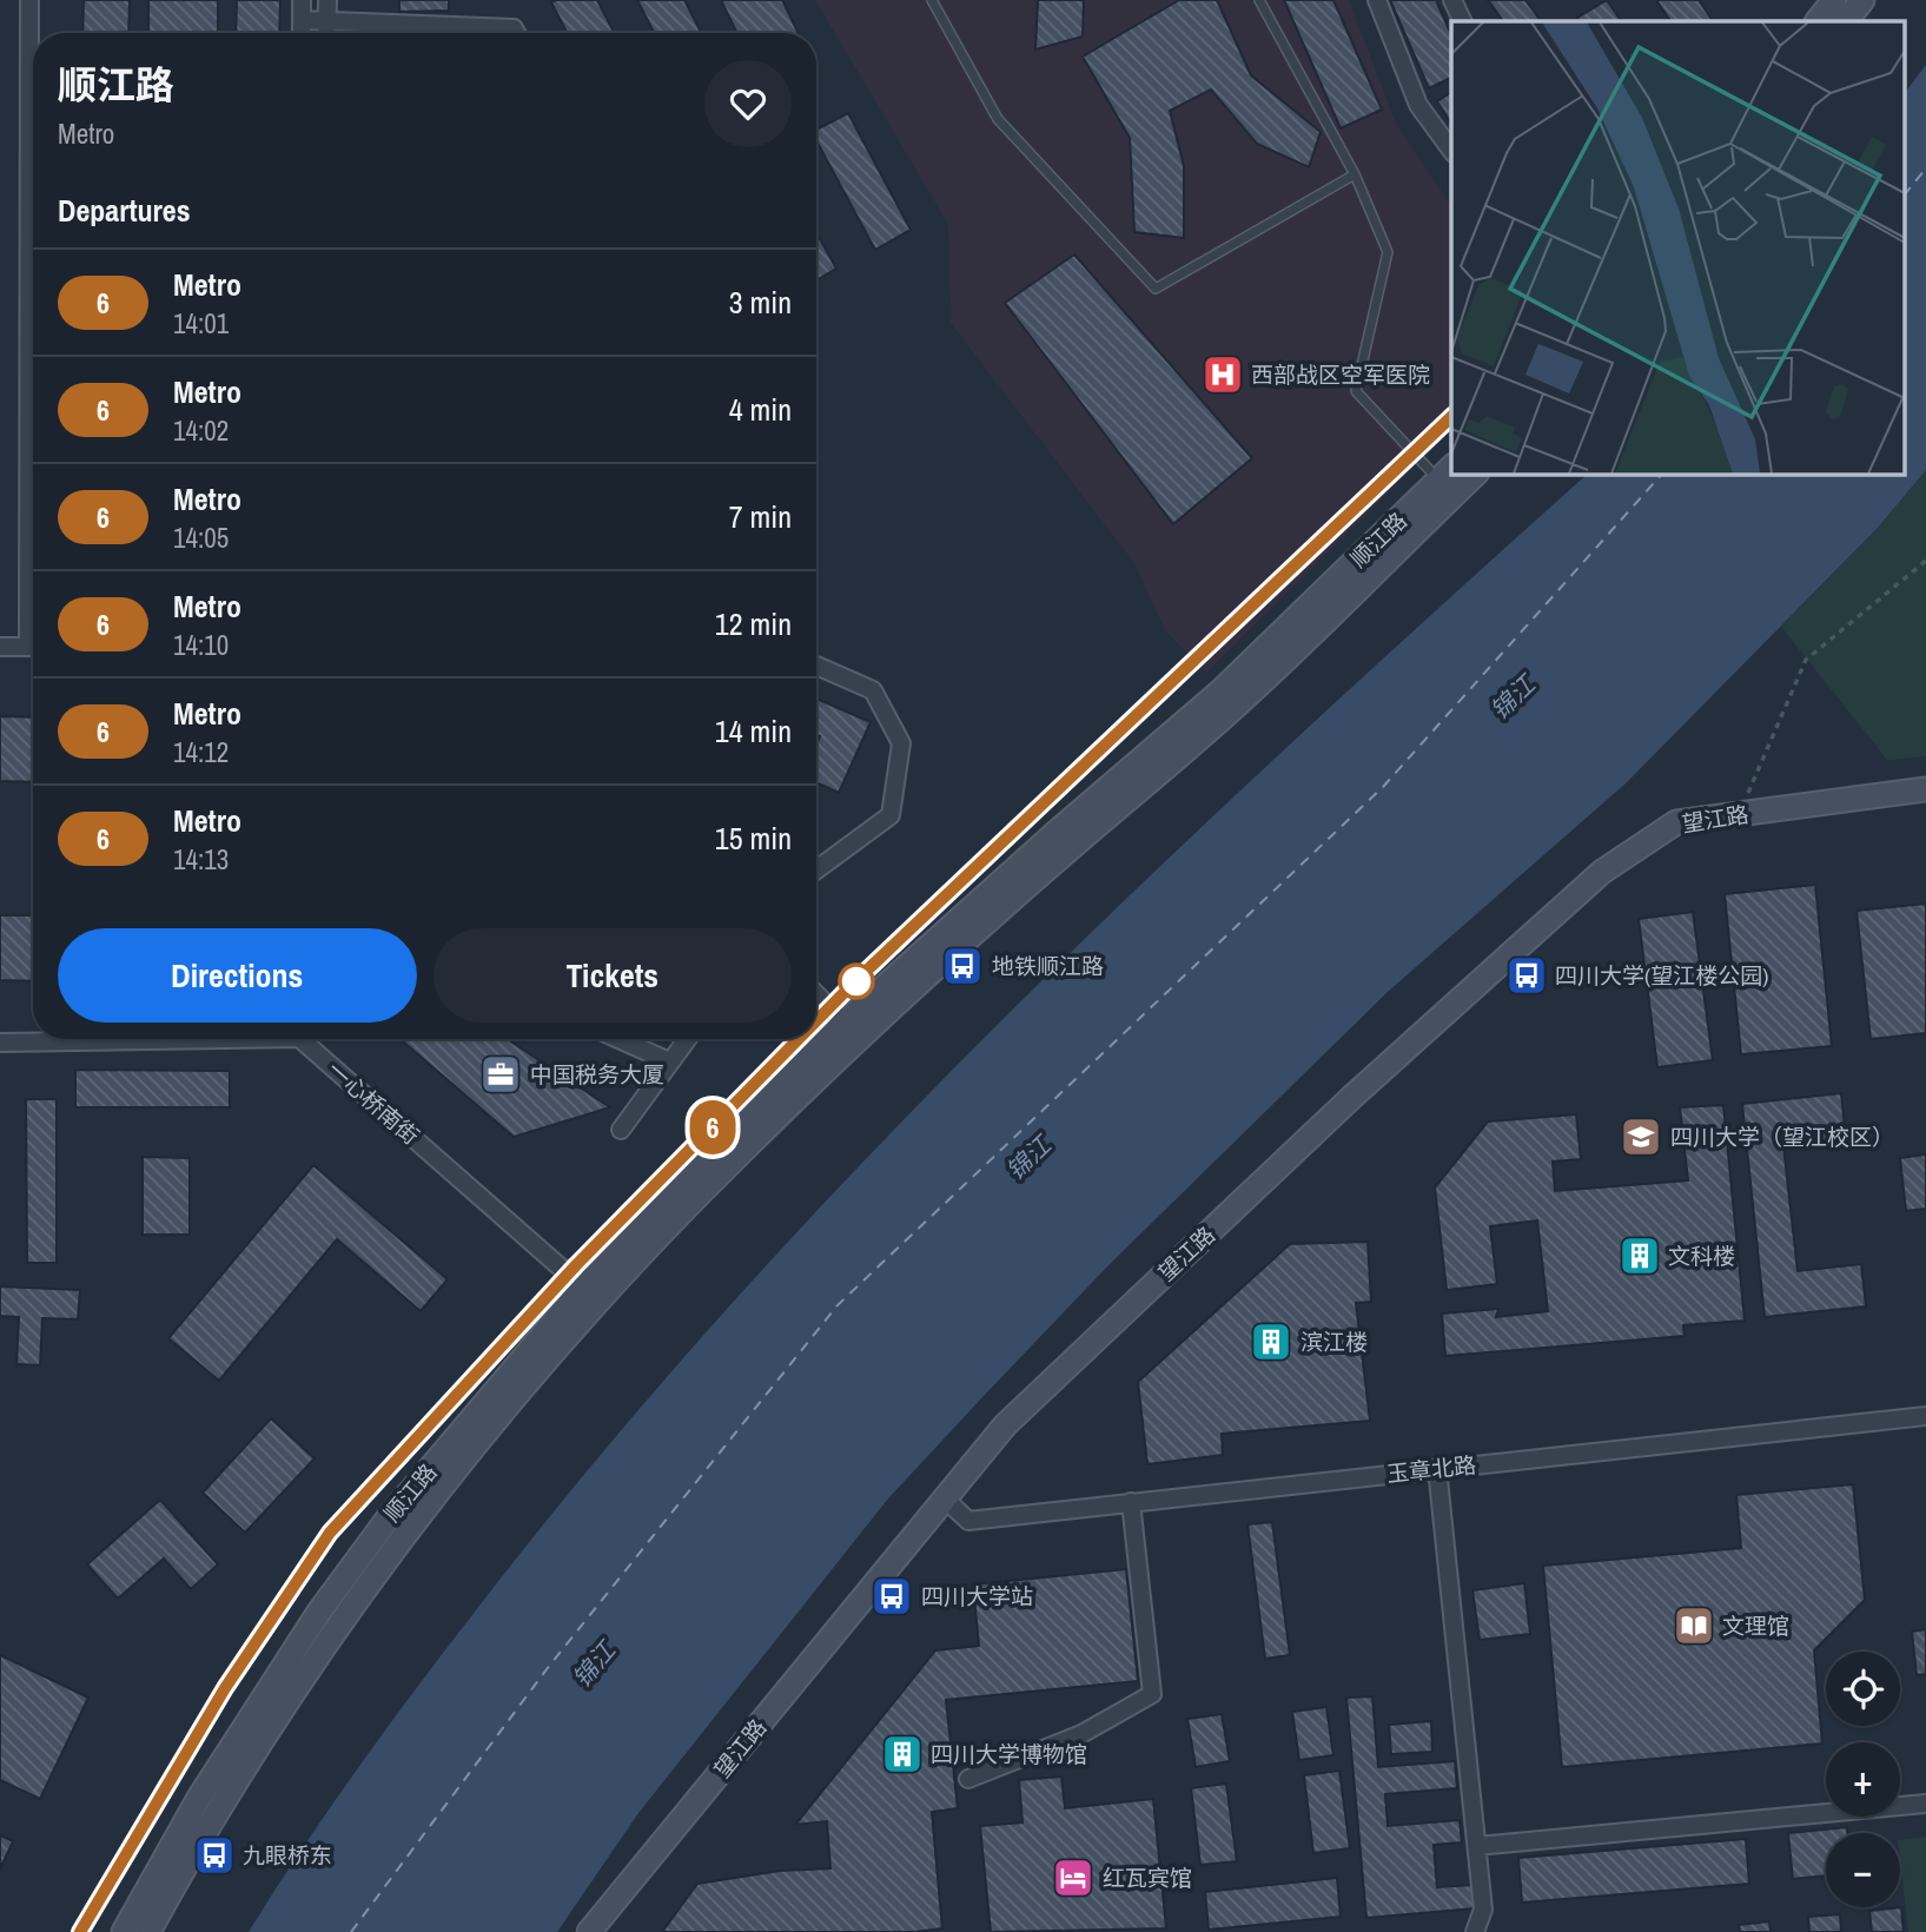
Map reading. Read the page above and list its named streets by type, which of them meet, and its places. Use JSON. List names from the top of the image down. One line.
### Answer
{"streets":{"main road":["顺江路","望江路"],"street":["一心桥南街","玉章北路"]},"crossings":[["顺江路","一心桥南街"],["望江路","玉章北路"]],"water":["锦江"],"places":{"hospital":["西部战区空军医院"],"bus stop":["地铁顺江路","四川大学(望江楼公园)","四川大学站","九眼桥东"],"office":["中国税务大厦"],"school or university":["四川大学（望江校区）"],"building":["文科楼","滨江楼","四川大学博物馆"],"library":["文理馆"],"hotel":["红瓦宾馆"]},"lines":["metro line 6"],"page":{"on_map":"6","heading":[["顺江路","Metro"],"Departures"],"list":[{"mark":"6","name":"Metro","note":"14:01","value":"3 min"},{"mark":"6","name":"Metro","note":"14:02","value":"4 min"},{"mark":"6","name":"Metro","note":"14:05","value":"7 min"},{"mark":"6","name":"Metro","note":"14:10","value":"12 min"},{"mark":"6","name":"Metro","note":"14:12","value":"14 min"},{"mark":"6","name":"Metro","note":"14:13","value":"15 min"}],"buttons":["Directions","Tickets"],"map_buttons":["+","−"]}}
